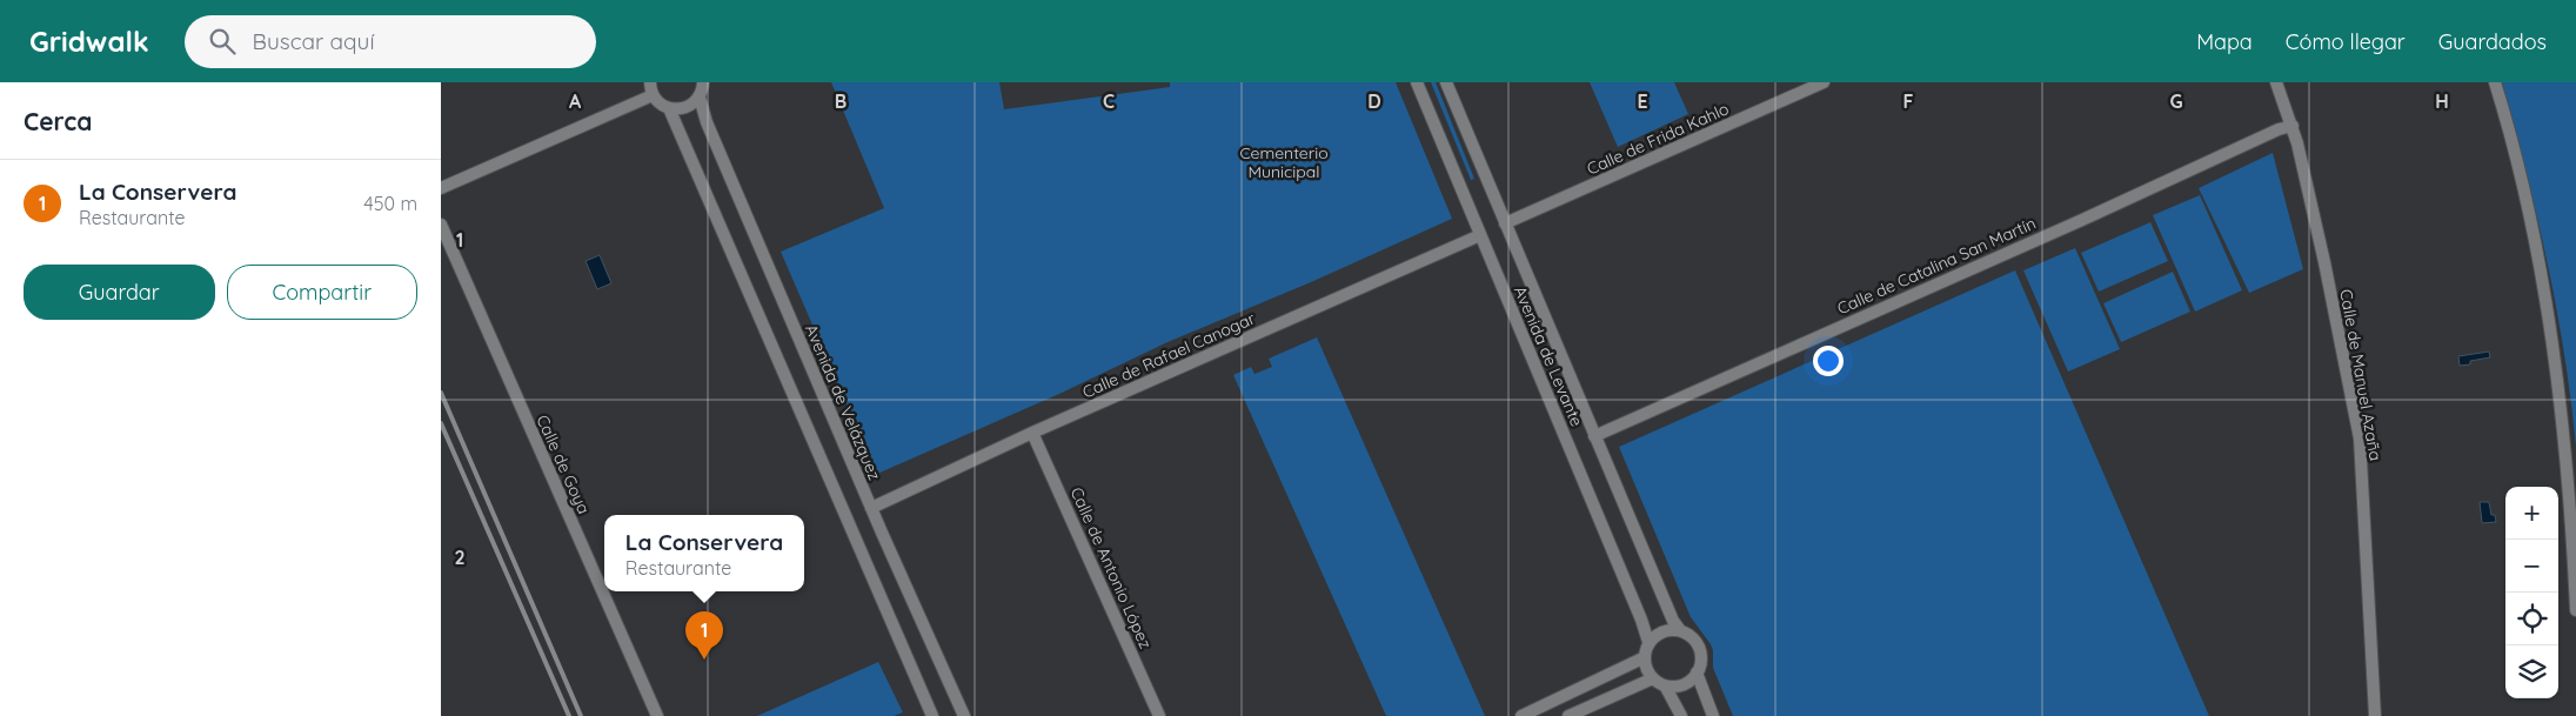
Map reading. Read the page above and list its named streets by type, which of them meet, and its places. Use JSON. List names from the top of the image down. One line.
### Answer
{"streets":{"street":["Calle de Frida Kahlo","Calle de Catalina San Martín","Calle de Rafael Canogar","Avenida de Levante","Calle de Manuel Azaña","Avenida de Velázquez","Calle de Goya","Calle de Antonio López"]},"crossings":[["Calle de Frida Kahlo","Avenida de Levante"],["Calle de Catalina San Martín","Avenida de Levante"],["Calle de Catalina San Martín","Calle de Manuel Azaña"],["Calle de Rafael Canogar","Avenida de Levante"],["Calle de Rafael Canogar","Avenida de Velázquez"],["Calle de Rafael Canogar","Calle de Antonio López"]],"parks":["Cementerio Municipal"],"page":{"header":"Gridwalk","search":"Buscar aquí","nav":["Mapa","Cómo llegar","Guardados"],"heading":"Cerca","list":[{"mark":"1","name":"La Conservera","note":"Restaurante","value":"450 m"}],"buttons":["Guardar","Compartir"],"map_buttons":["+","−"],"popup":["La Conservera","Restaurante"],"pins":"1"},"grid":{"columns":["A","B","C","D","E","F","G","H"],"rows":["1","2"]}}
